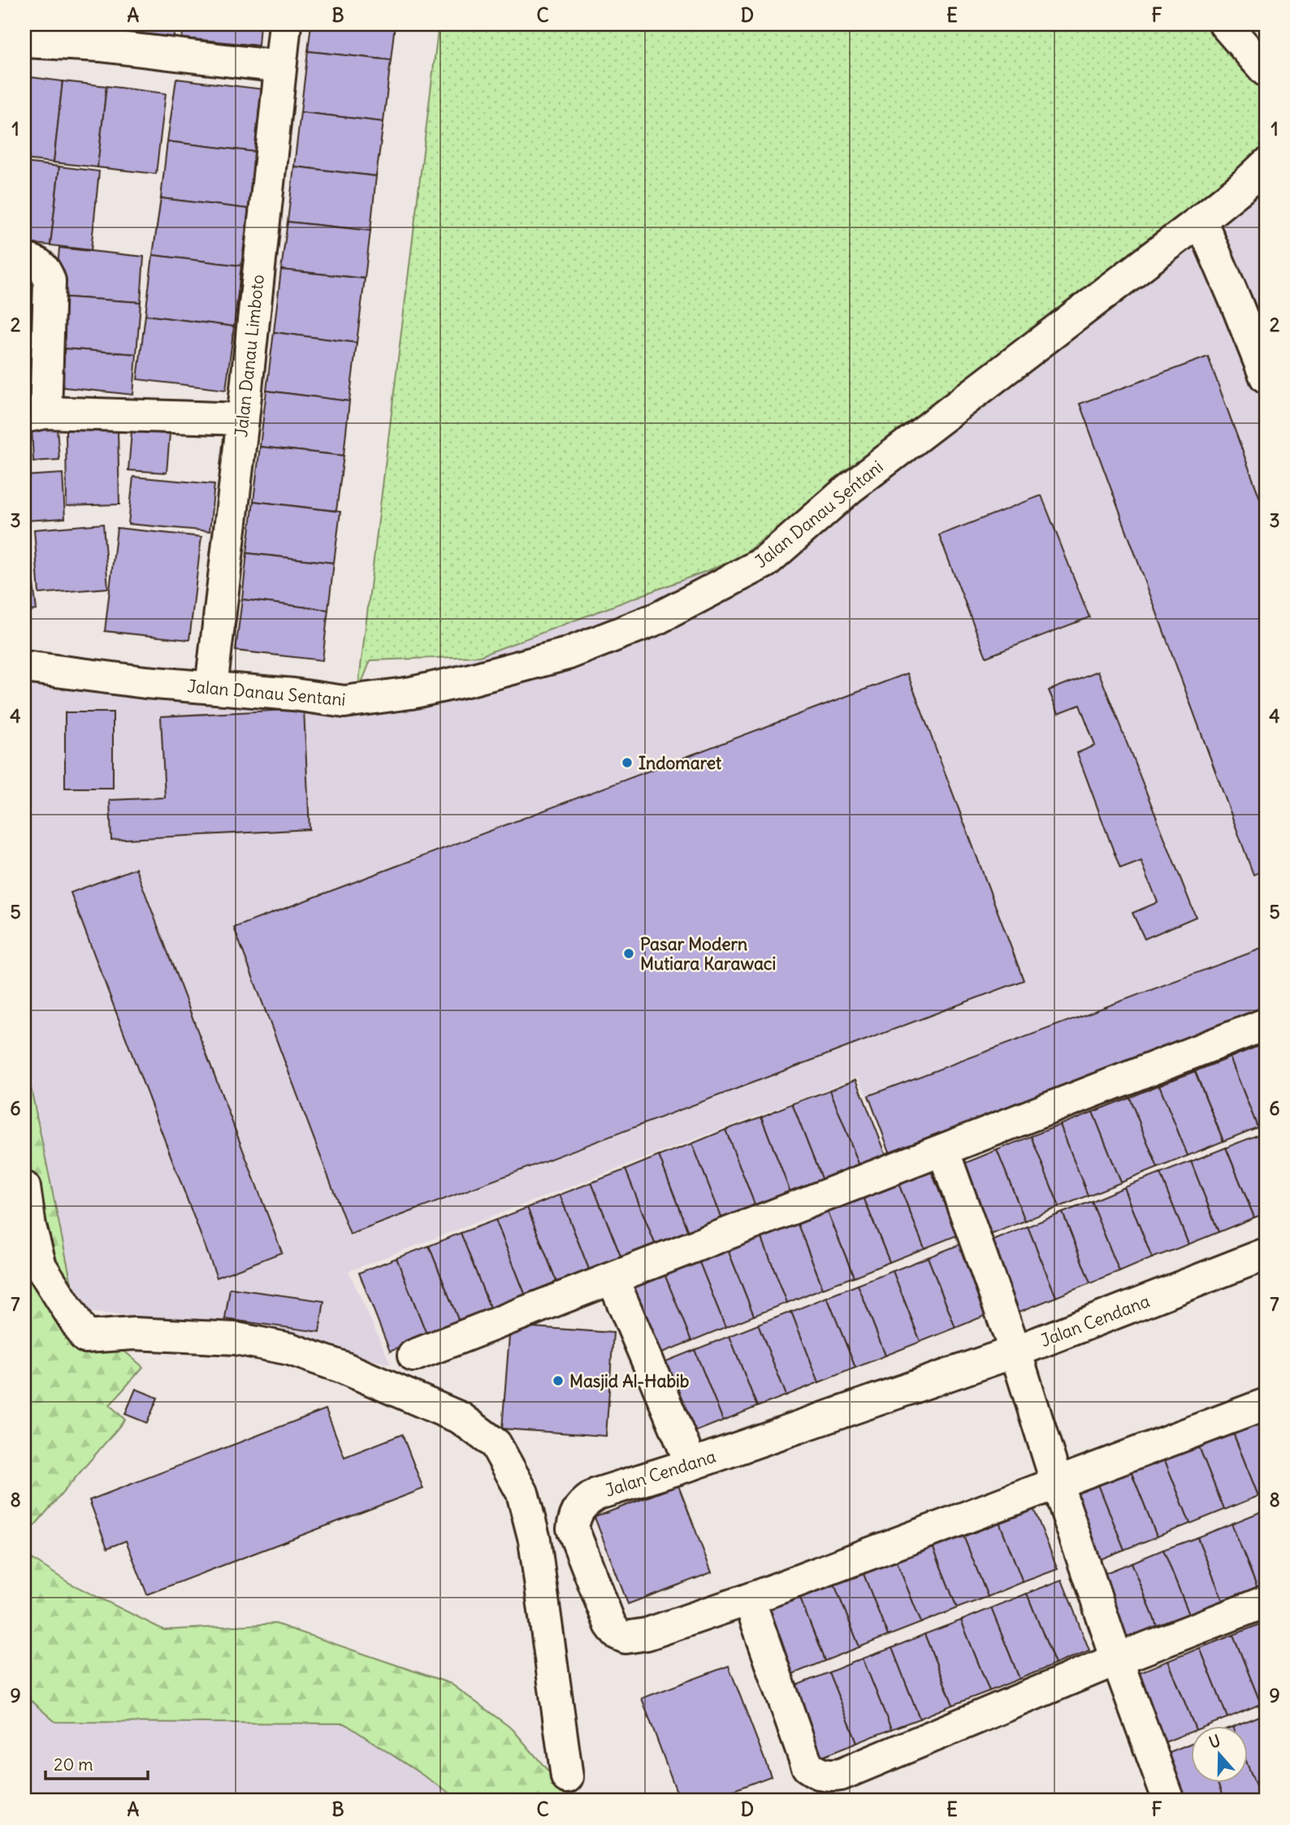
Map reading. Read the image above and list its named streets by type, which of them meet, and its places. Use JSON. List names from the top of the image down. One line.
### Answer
{"streets":{"street":["Jalan Danau Limboto","Jalan Danau Sentani","Jalan Cendana"]},"crossings":[["Jalan Danau Limboto","Jalan Danau Sentani"]],"places":["Indomaret","Pasar Modern Mutiara Karawaci","Masjid Al-Habib"],"scale_bar":"20 m","north":"top","grid":{"columns":["A","B","C","D","E","F"],"rows":["1","2","3","4","5","6","7","8","9"]}}
